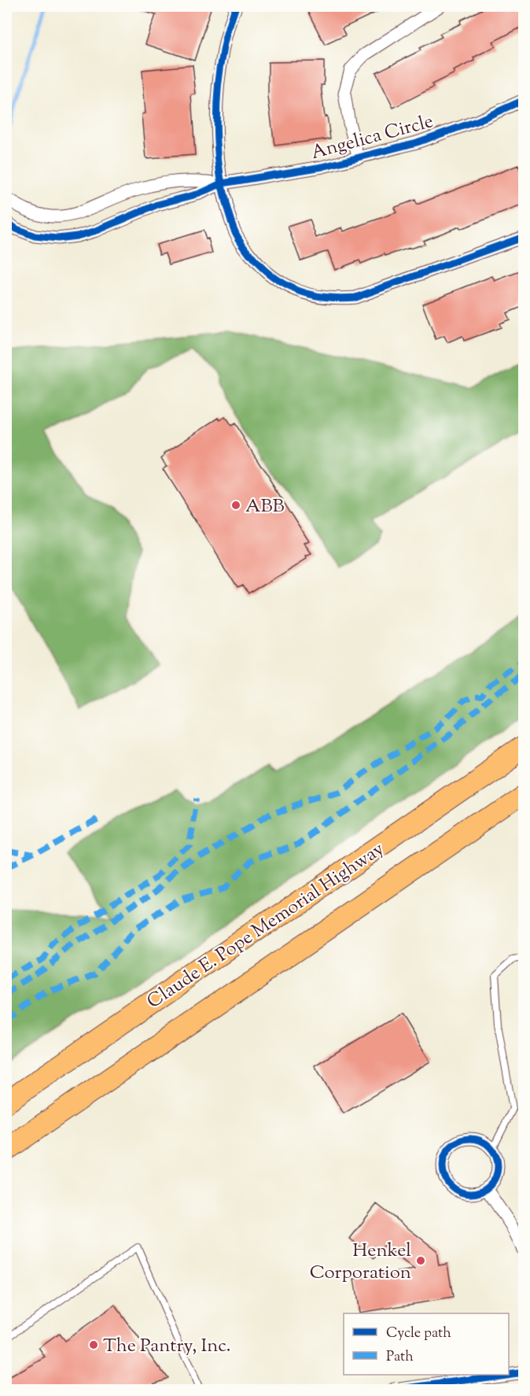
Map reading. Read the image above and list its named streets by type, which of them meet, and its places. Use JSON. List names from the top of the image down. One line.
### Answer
{"streets":{"highway":["Claude E. Pope Memorial Highway"],"street":["Angelica Circle"]},"places":["ABB","Henkel Corporation","The Pantry, Inc."],"legend":["Cycle path","Path"]}
